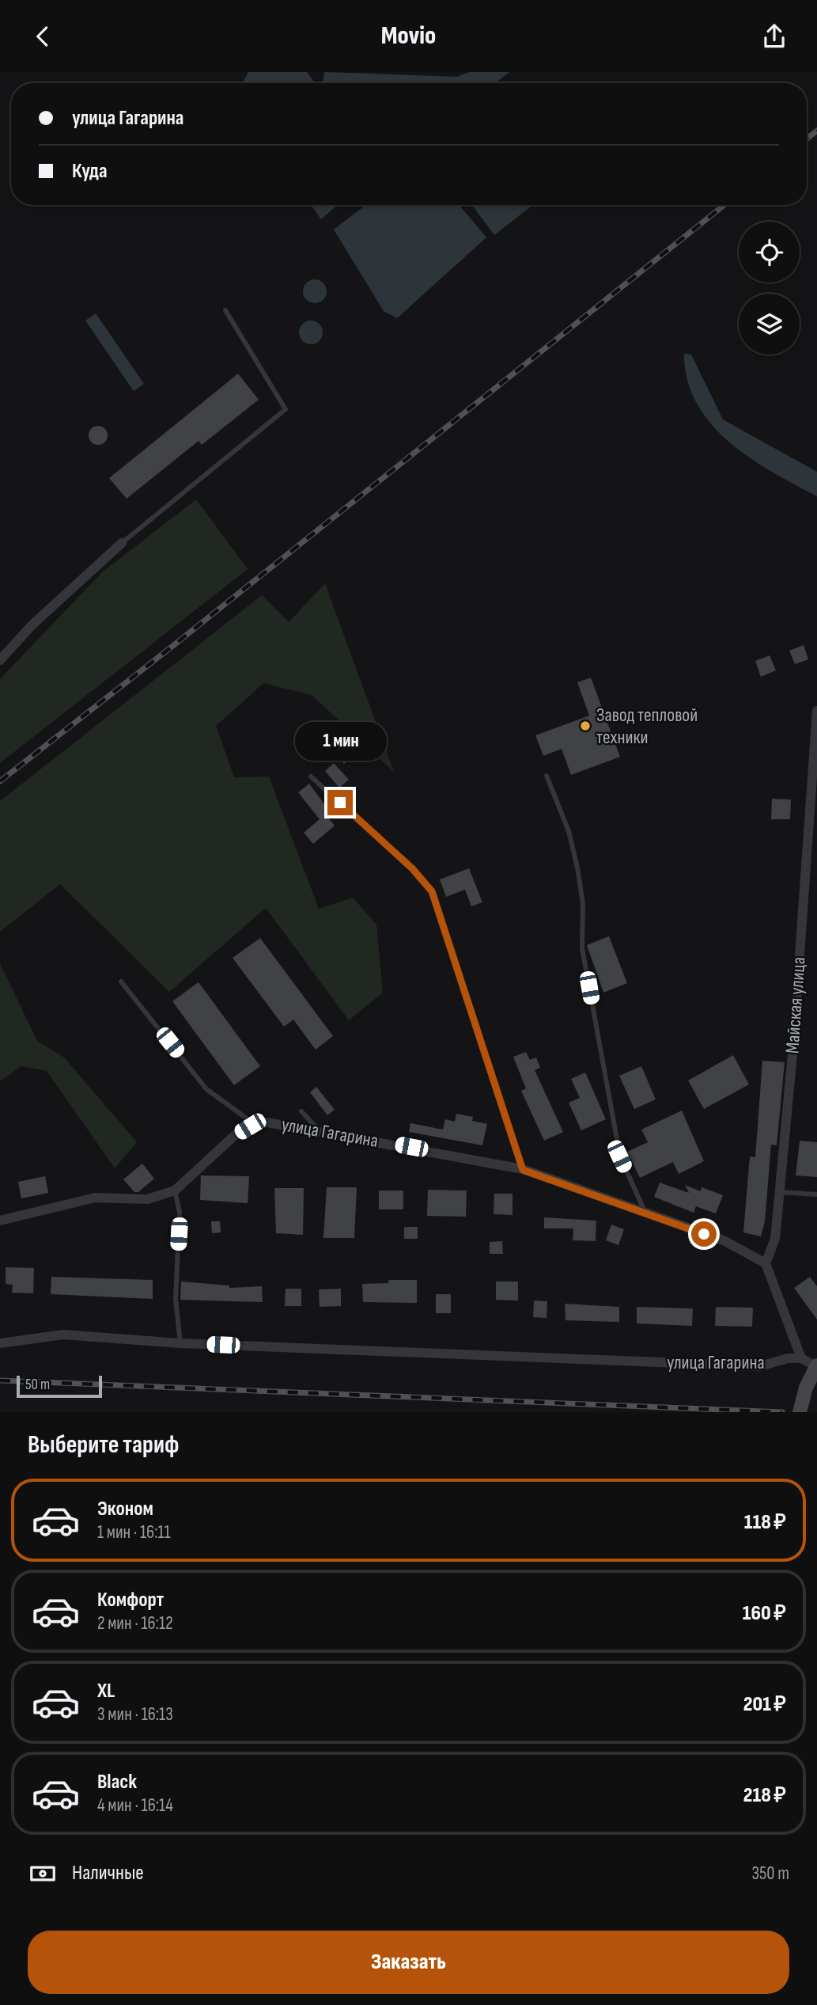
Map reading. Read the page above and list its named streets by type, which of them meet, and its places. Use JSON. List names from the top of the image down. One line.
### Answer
{"streets":{"street":["Майская улица","улица Гагарина"]},"crossings":[["Майская улица","улица Гагарина"]],"places":["Завод тепловой техники"],"scale_bar":"50 m","page":{"header":"Movio","banner":["улица Гагарина","Куда"],"bubble":"1 мин","scale":"50 m","heading":"Выберите тариф","list":[{"name":"Эконом","note":"1 мин · 16:11","value":"118 ₽"},{"name":"Комфорт","note":"2 мин · 16:12","value":"160 ₽"},{"name":"XL","note":"3 мин · 16:13","value":"201 ₽"},{"name":"Black","note":"4 мин · 16:14","value":"218 ₽"}],"pay":["Наличные","350 m"],"buttons":"Заказать"}}
